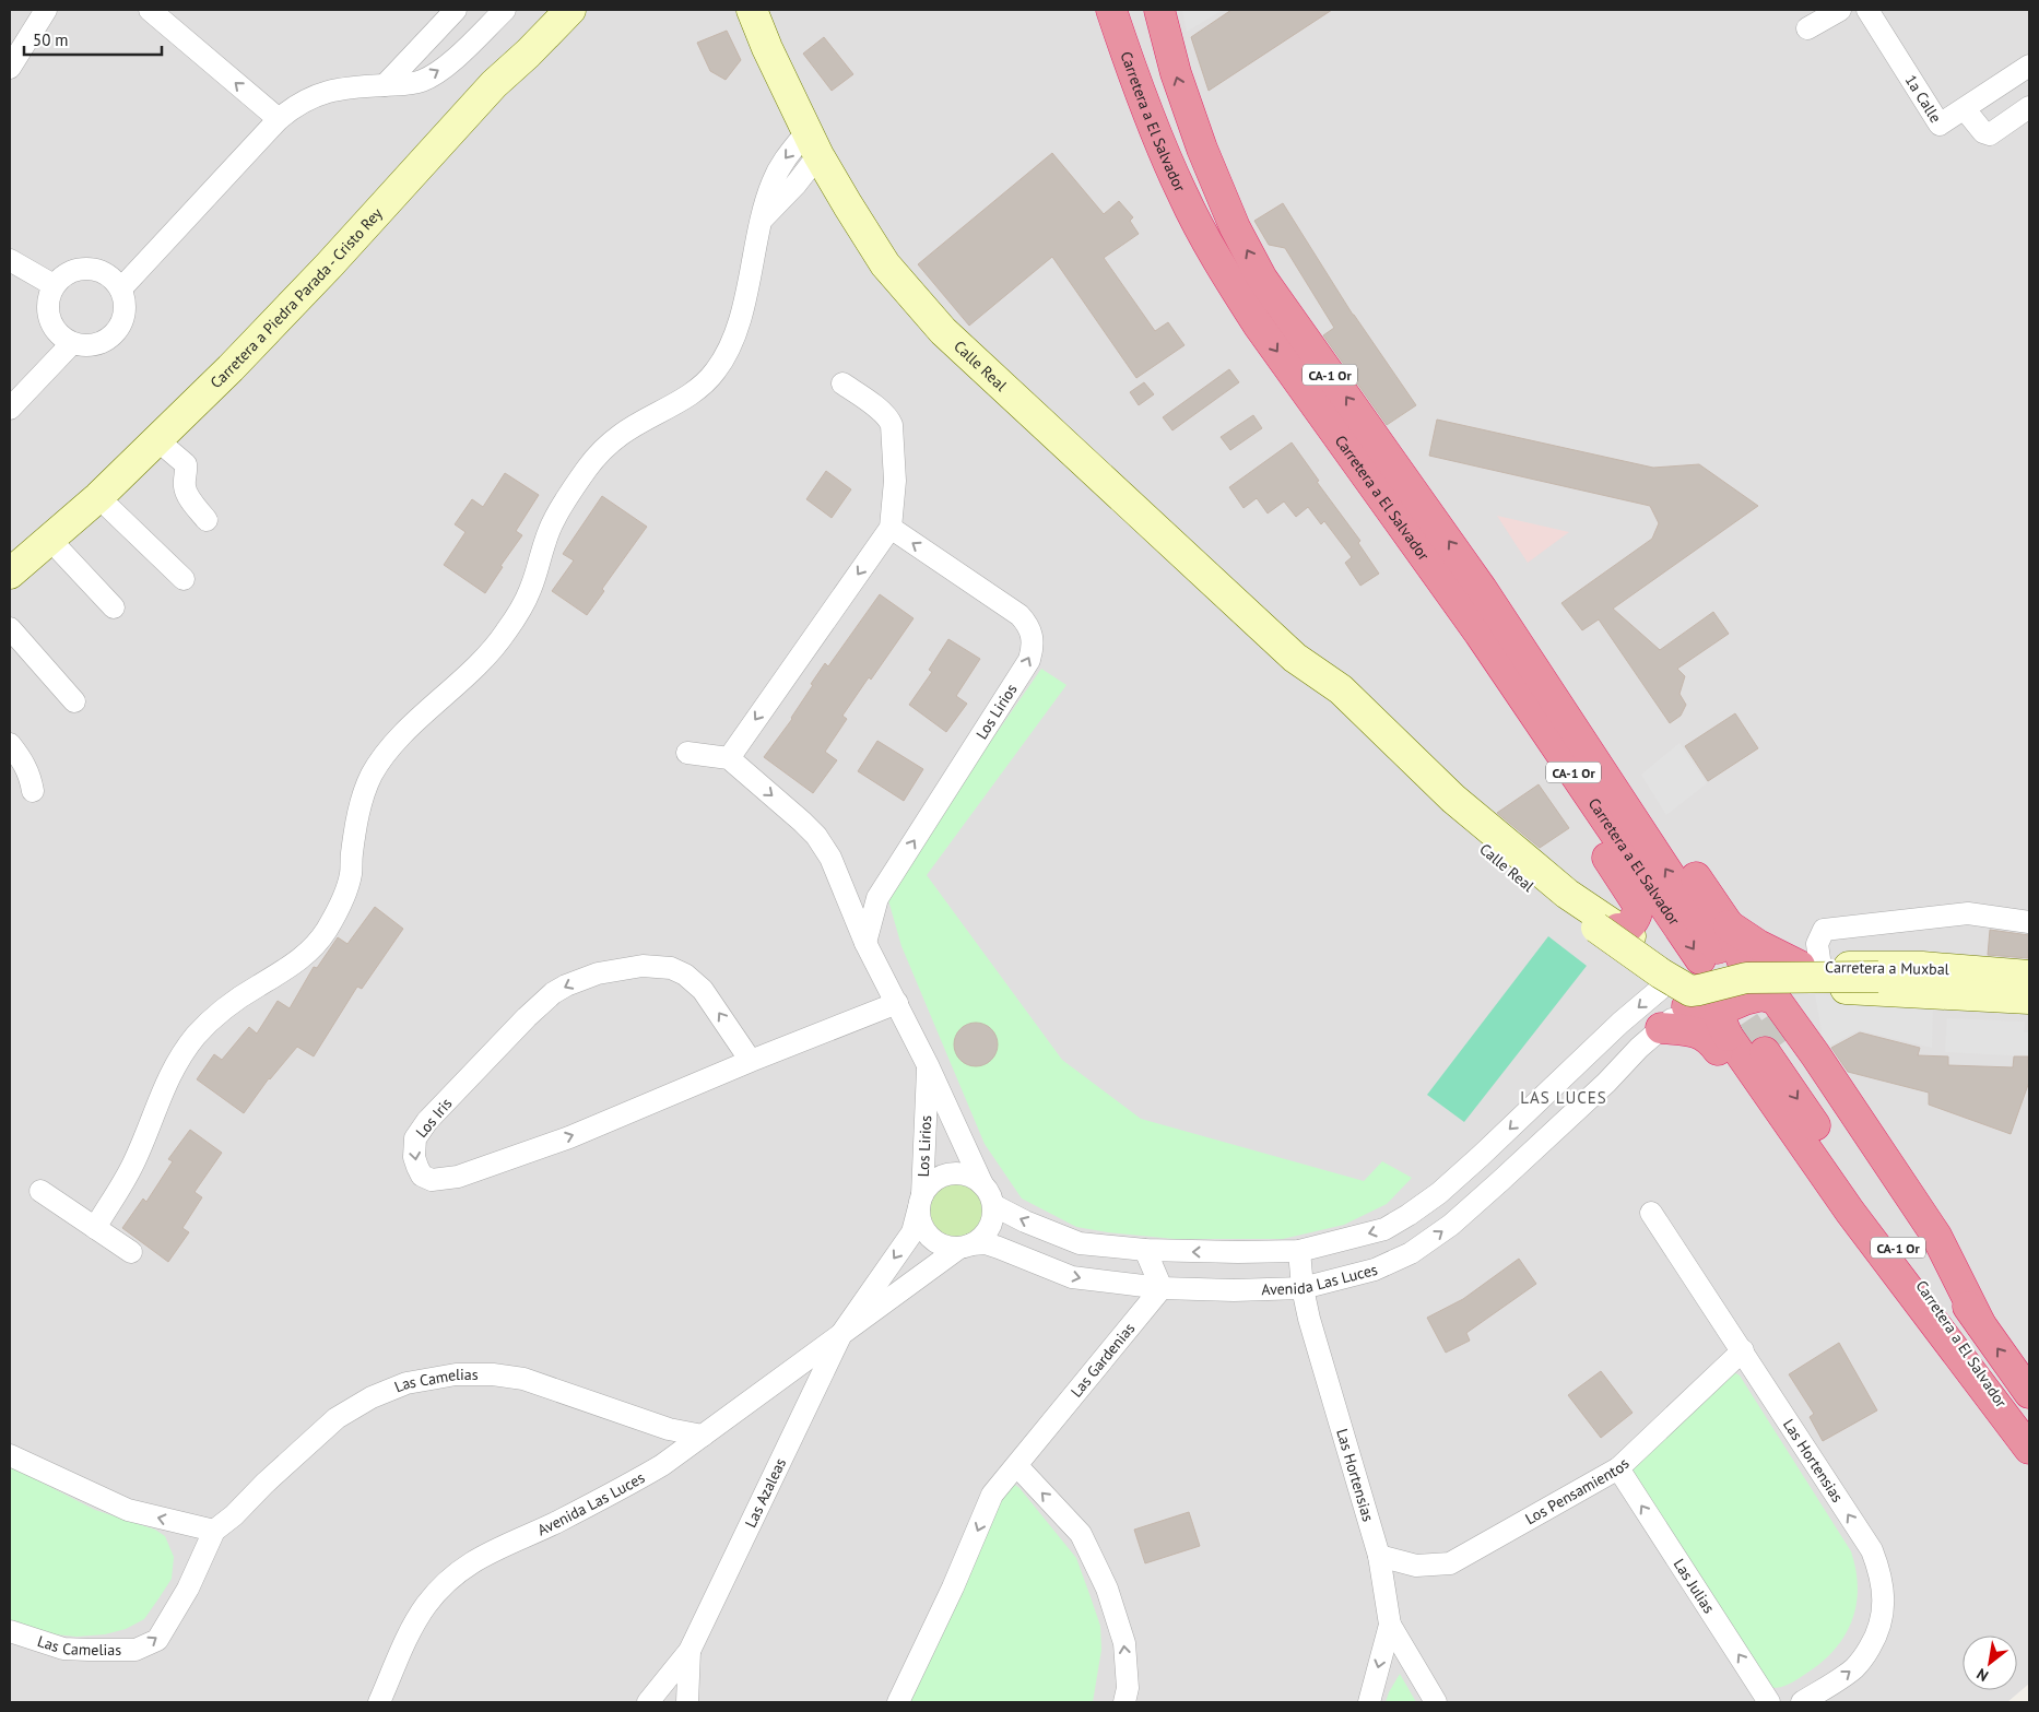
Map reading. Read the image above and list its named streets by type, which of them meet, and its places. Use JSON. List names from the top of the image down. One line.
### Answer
{"streets":{"highway":["Carretera a El Salvador","CA-1 Or"],"main road":["Carretera a Piedra Parada - Cristo Rey","Calle Real","Carretera a Muxbal"],"street":["1a Calle","Los Lirios","Los Iris","Avenida Las Luces","Las Gardenias","Las Camelias","Las Hortensias","Los Pensamientos","Las Azaleas","Las Julias"]},"crossings":[["Calle Real","Avenida Las Luces"],["Los Lirios","Los Iris"],["Los Lirios","Avenida Las Luces"],["Avenida Las Luces","Las Gardenias"],["Avenida Las Luces","Las Camelias"],["Avenida Las Luces","Las Hortensias"],["Avenida Las Luces","Las Azaleas"],["Las Hortensias","Los Pensamientos"],["Los Pensamientos","Las Julias"]],"one_way":["Las Gardenias","Las Julias"],"districts":["LAS LUCES"],"scale_bar":"50 m","north":"bottom left"}
